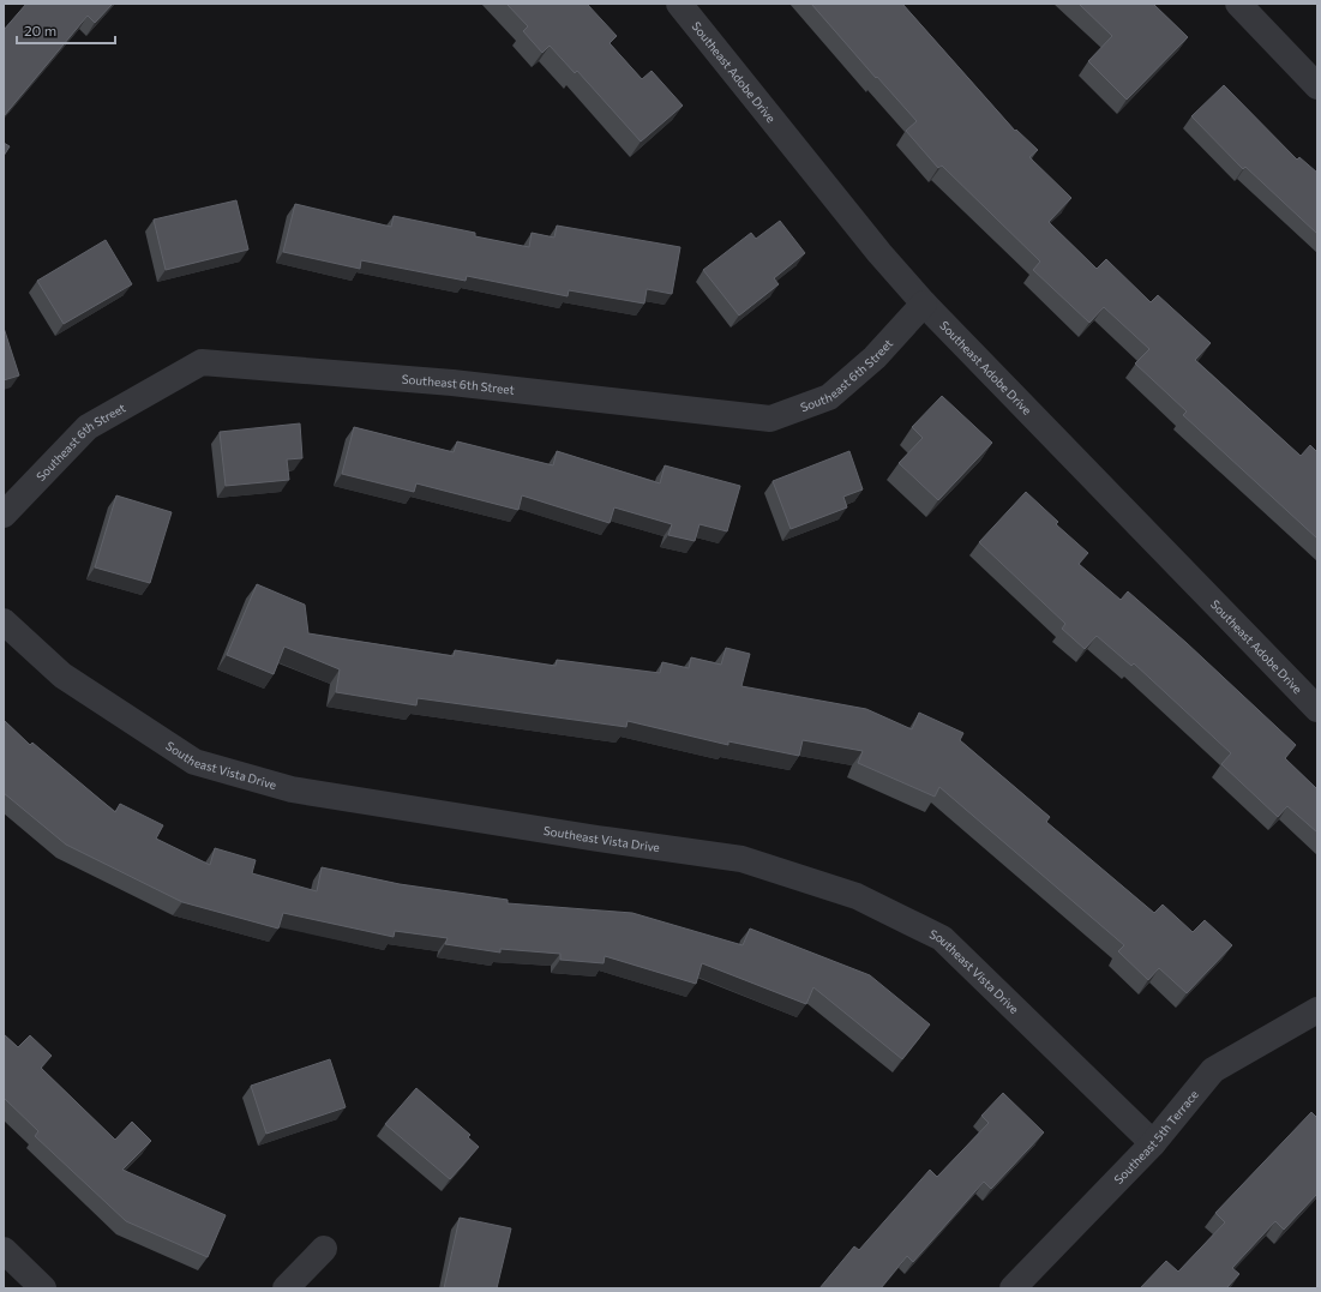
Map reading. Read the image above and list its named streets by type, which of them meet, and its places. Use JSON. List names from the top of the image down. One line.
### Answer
{"streets":{"street":["Southeast Adobe Drive","Southeast 6th Street","Southeast Vista Drive","Southeast 5th Terrace"]},"crossings":[["Southeast Adobe Drive","Southeast 6th Street"],["Southeast Vista Drive","Southeast 5th Terrace"]],"scale_bar":"20 m"}
